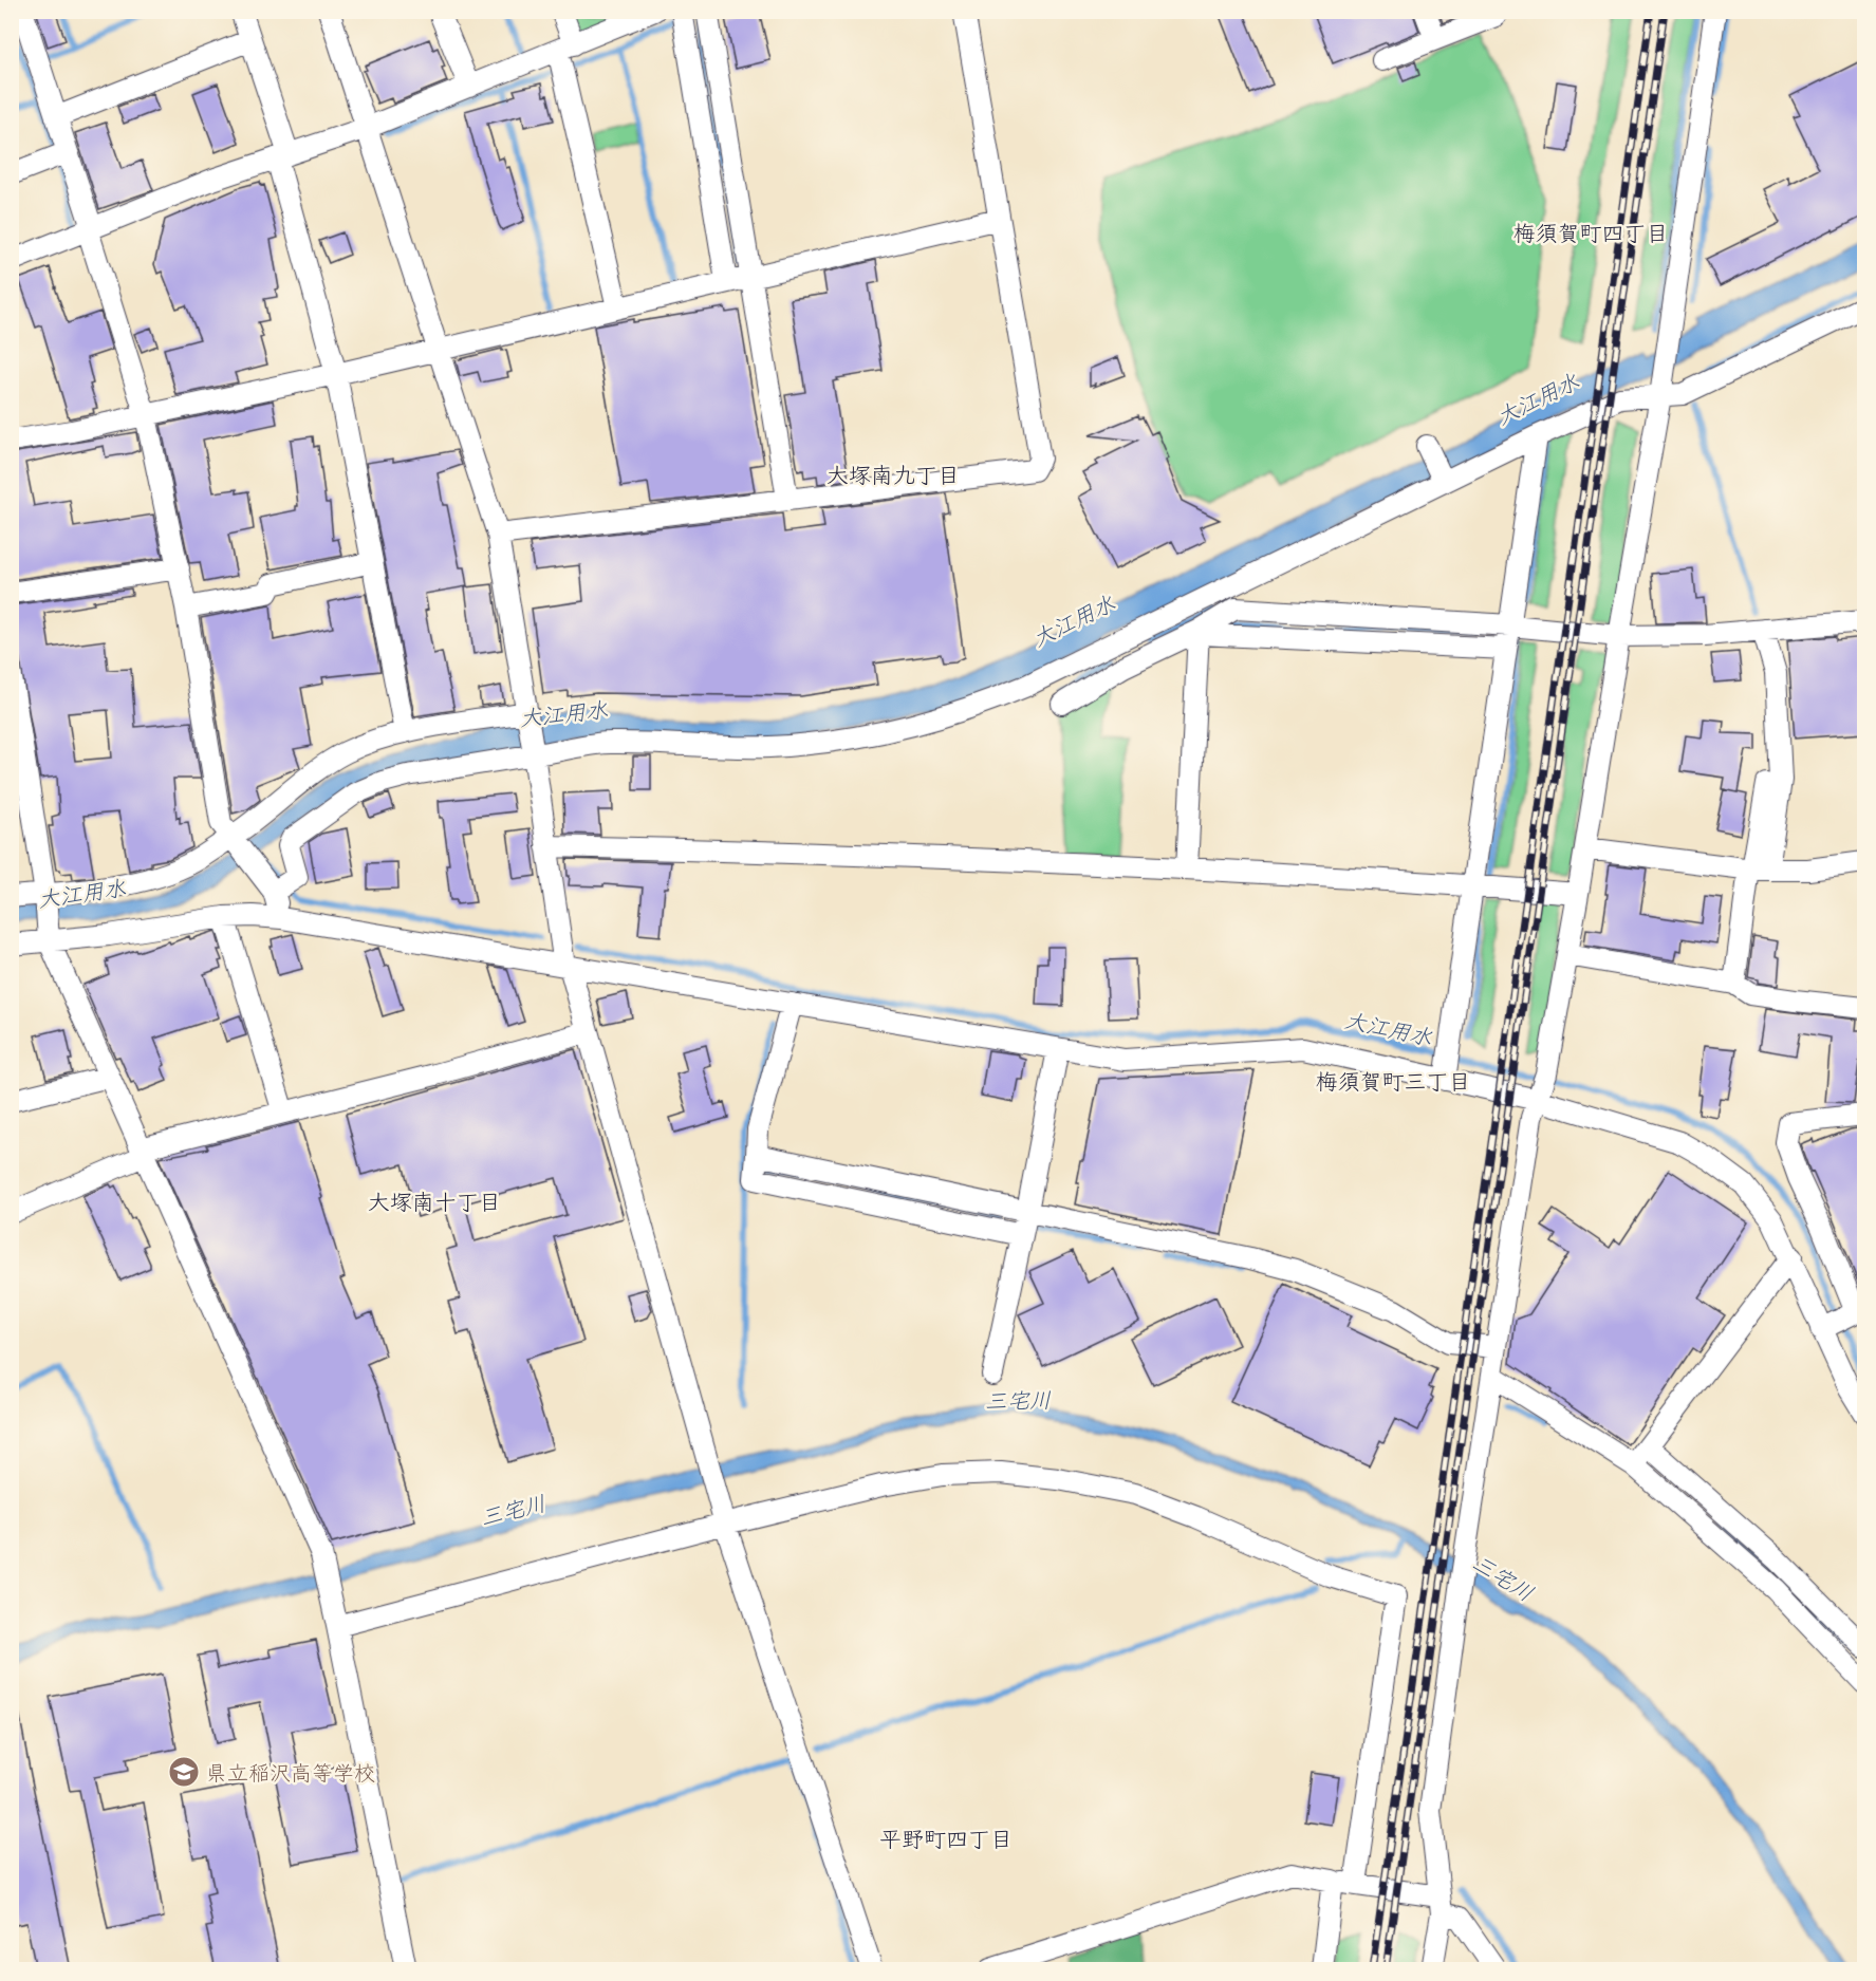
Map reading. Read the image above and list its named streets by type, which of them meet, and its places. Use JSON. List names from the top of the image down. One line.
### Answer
{"districts":["梅須賀町四丁目","大塚南九丁目","梅須賀町三丁目","大塚南十丁目","平野町四丁目"],"water":["大江用水","三宅川"],"places":{"school or university":["県立稲沢高等学校"]}}
